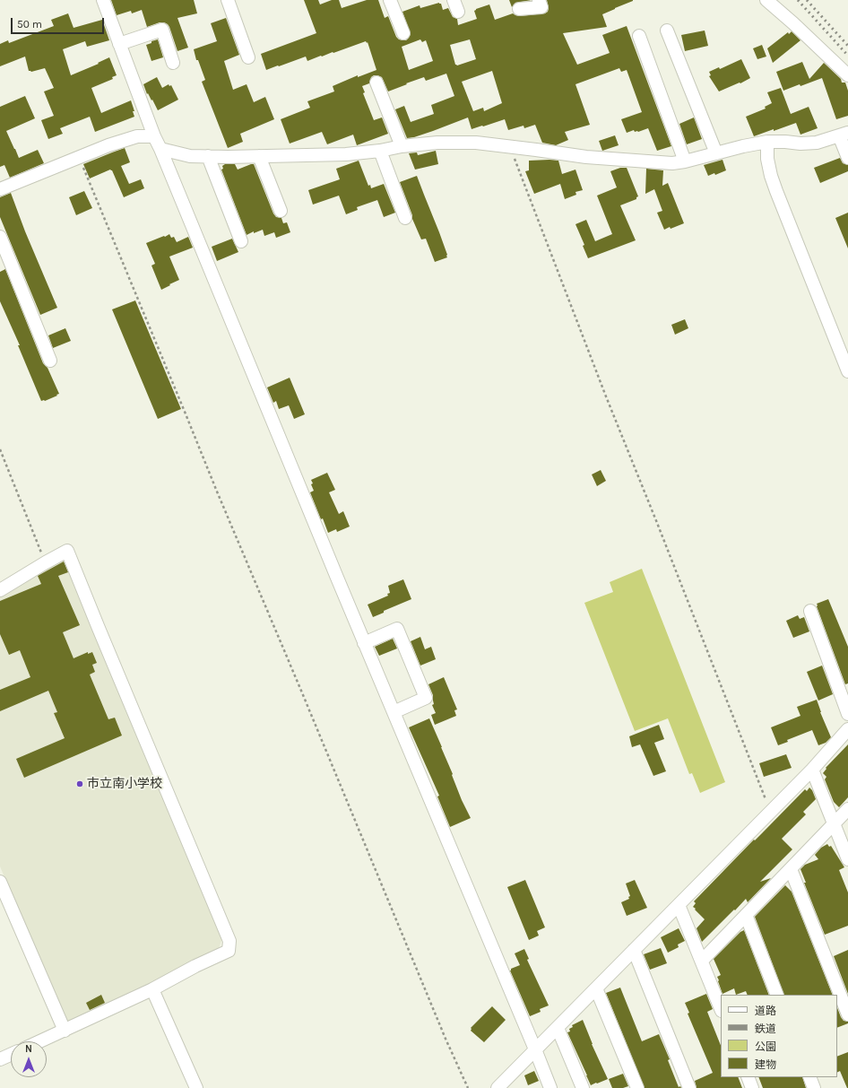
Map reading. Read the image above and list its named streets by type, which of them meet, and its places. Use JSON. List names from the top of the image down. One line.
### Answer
{"places":["市立南小学校"],"legend":["道路","鉄道","公園","建物"],"scale_bar":"50 m","north":"top"}
